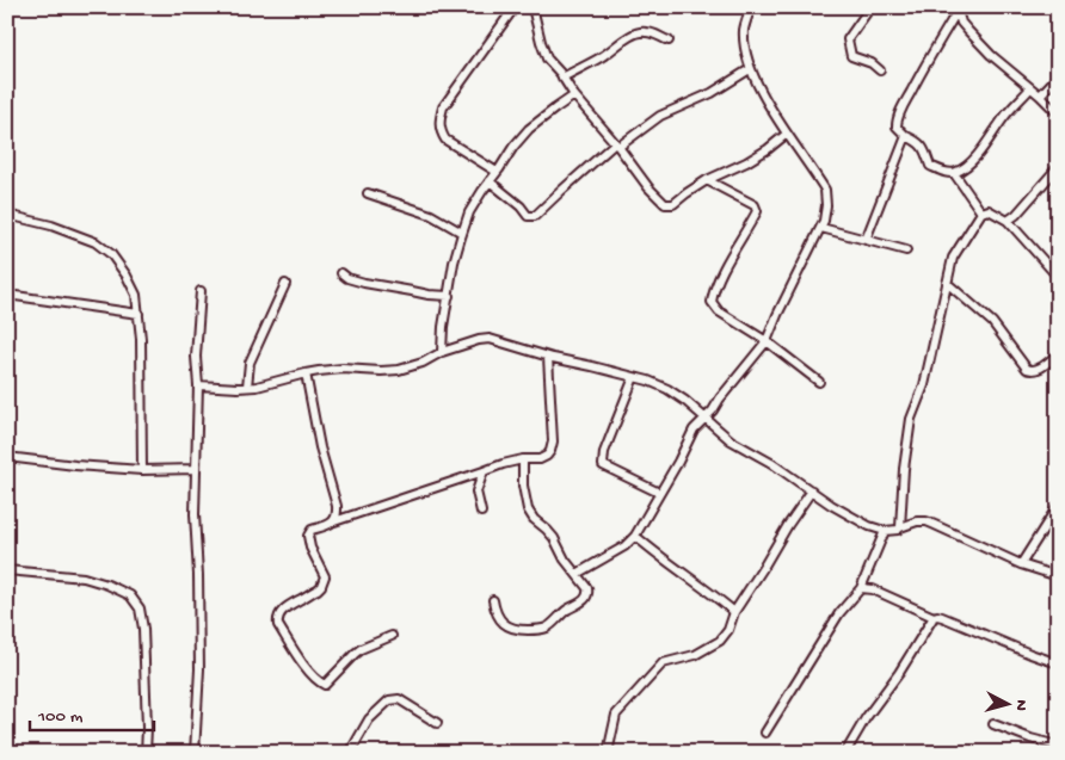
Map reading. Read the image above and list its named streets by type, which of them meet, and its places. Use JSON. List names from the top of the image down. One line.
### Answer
{"scale_bar":"100 m","north":"right"}
